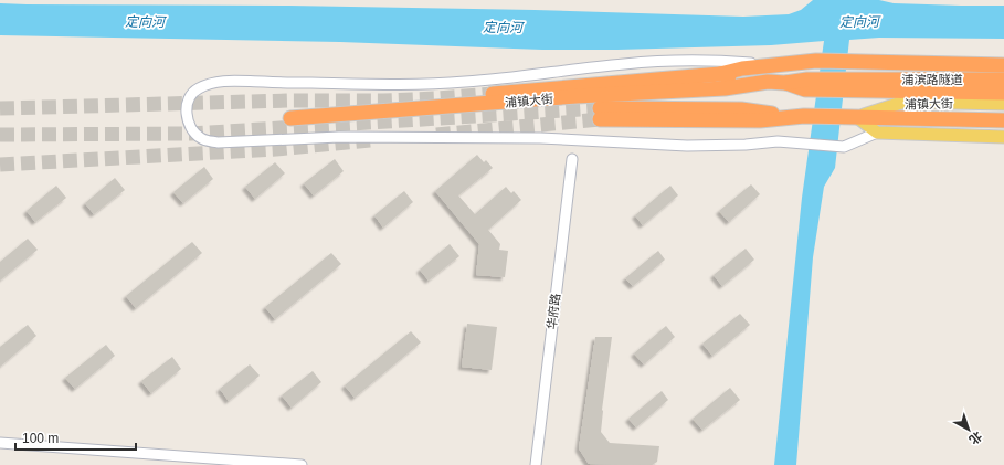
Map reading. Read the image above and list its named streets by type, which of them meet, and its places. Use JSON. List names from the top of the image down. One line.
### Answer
{"streets":{"highway":["浦滨路隧道","浦镇大街"],"street":["华府路"]},"crossings":[["浦滨路隧道","浦镇大街"]],"water":["定向河"],"scale_bar":"100 m","north":"bottom right"}
